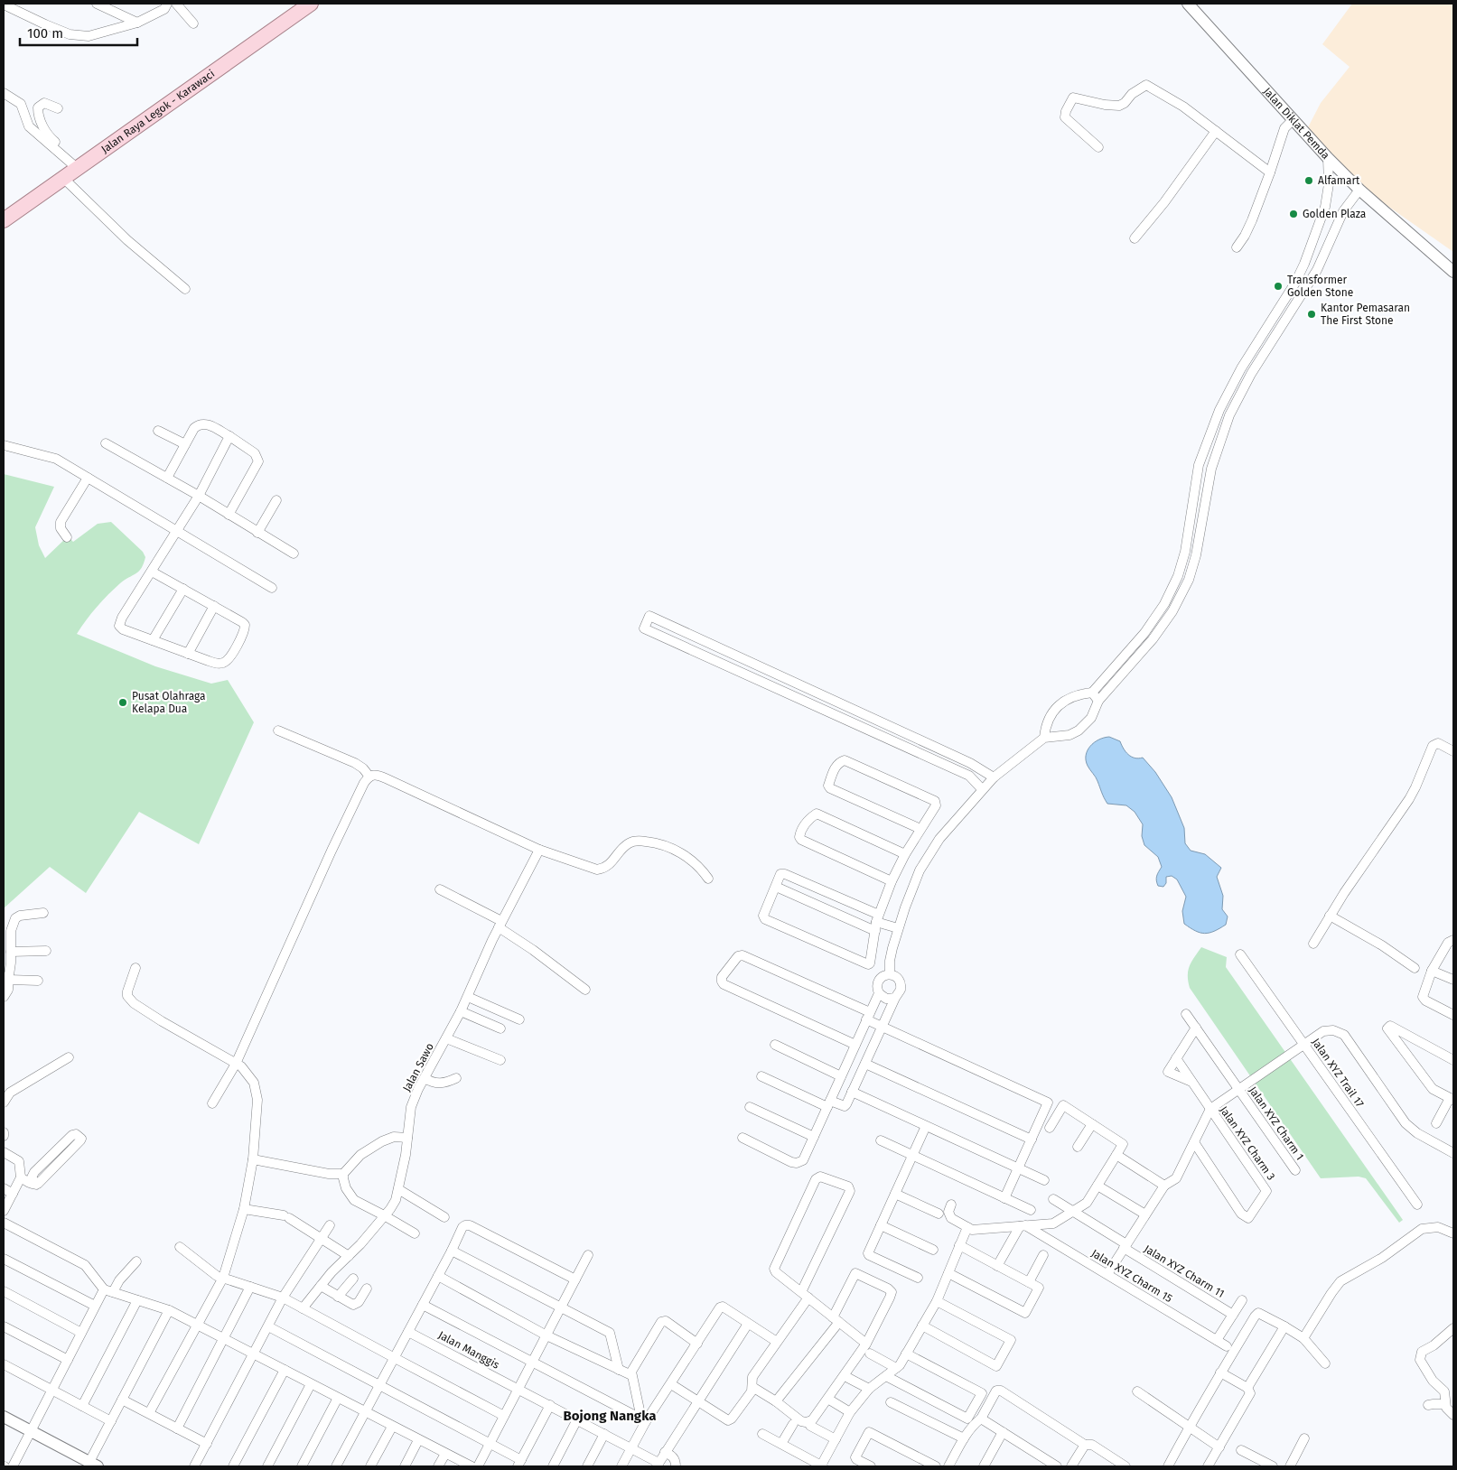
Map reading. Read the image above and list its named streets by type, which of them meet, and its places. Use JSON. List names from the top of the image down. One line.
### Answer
{"streets":{"main road":["Jalan Raya Legok - Karawaci"],"street":["Jalan Diklat Pemda","Jalan Sawo","Jalan XYZ Trail 17","Jalan XYZ Charm 1","Jalan XYZ Charm 3","Jalan XYZ Charm 11","Jalan XYZ Charm 15","Jalan Manggis"]},"districts":["Bojong Nangka"],"places":["Alfamart","Golden Plaza","Transformer Golden Stone","Kantor Pemasaran The First Stone","Pusat Olahraga Kelapa Dua"],"scale_bar":"100 m"}
